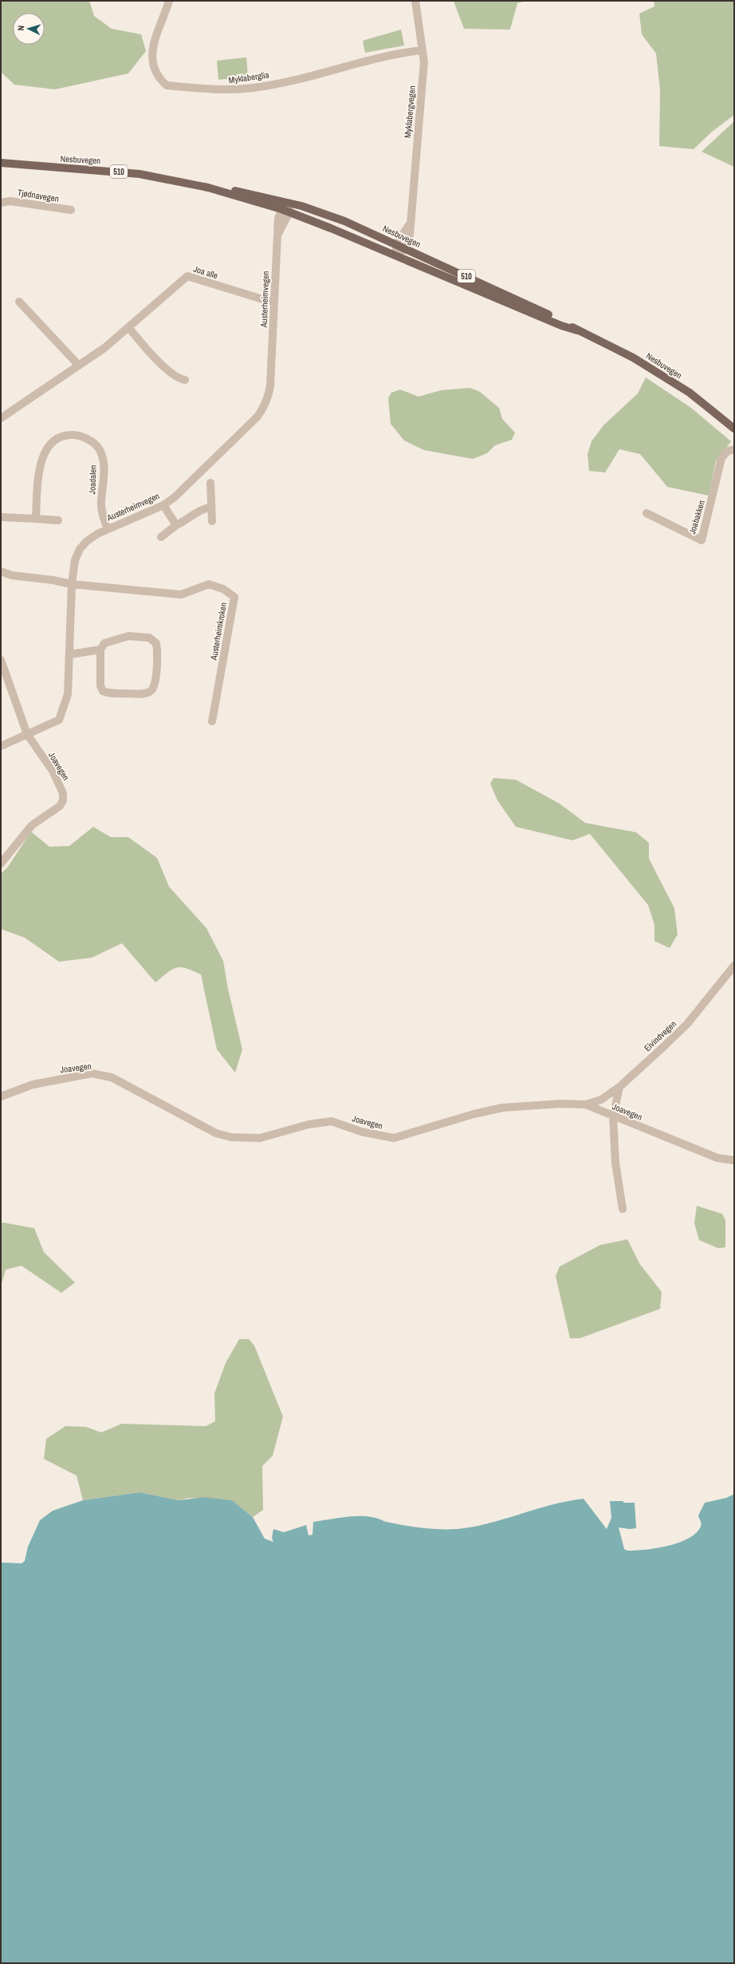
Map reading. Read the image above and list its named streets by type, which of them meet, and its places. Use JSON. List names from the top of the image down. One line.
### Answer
{"streets":{"main road":["Nesbuvegen","510"],"street":["Myklaberglia","Myklabergvegen","Tjødnavegen","Joa alle","Austerheimvegen","Joadalen","Joabakken","Austerheimkroken","Joavegen","Eivindvegen"]},"crossings":[["Myklaberglia","Myklabergvegen"],["Myklabergvegen","Nesbuvegen"],["Nesbuvegen","Austerheimvegen"],["Joa alle","Austerheimvegen"],["Austerheimvegen","Joadalen"],["Austerheimvegen","Austerheimkroken"],["Austerheimvegen","Joavegen"],["Joavegen","Eivindvegen"]],"north":"left"}
